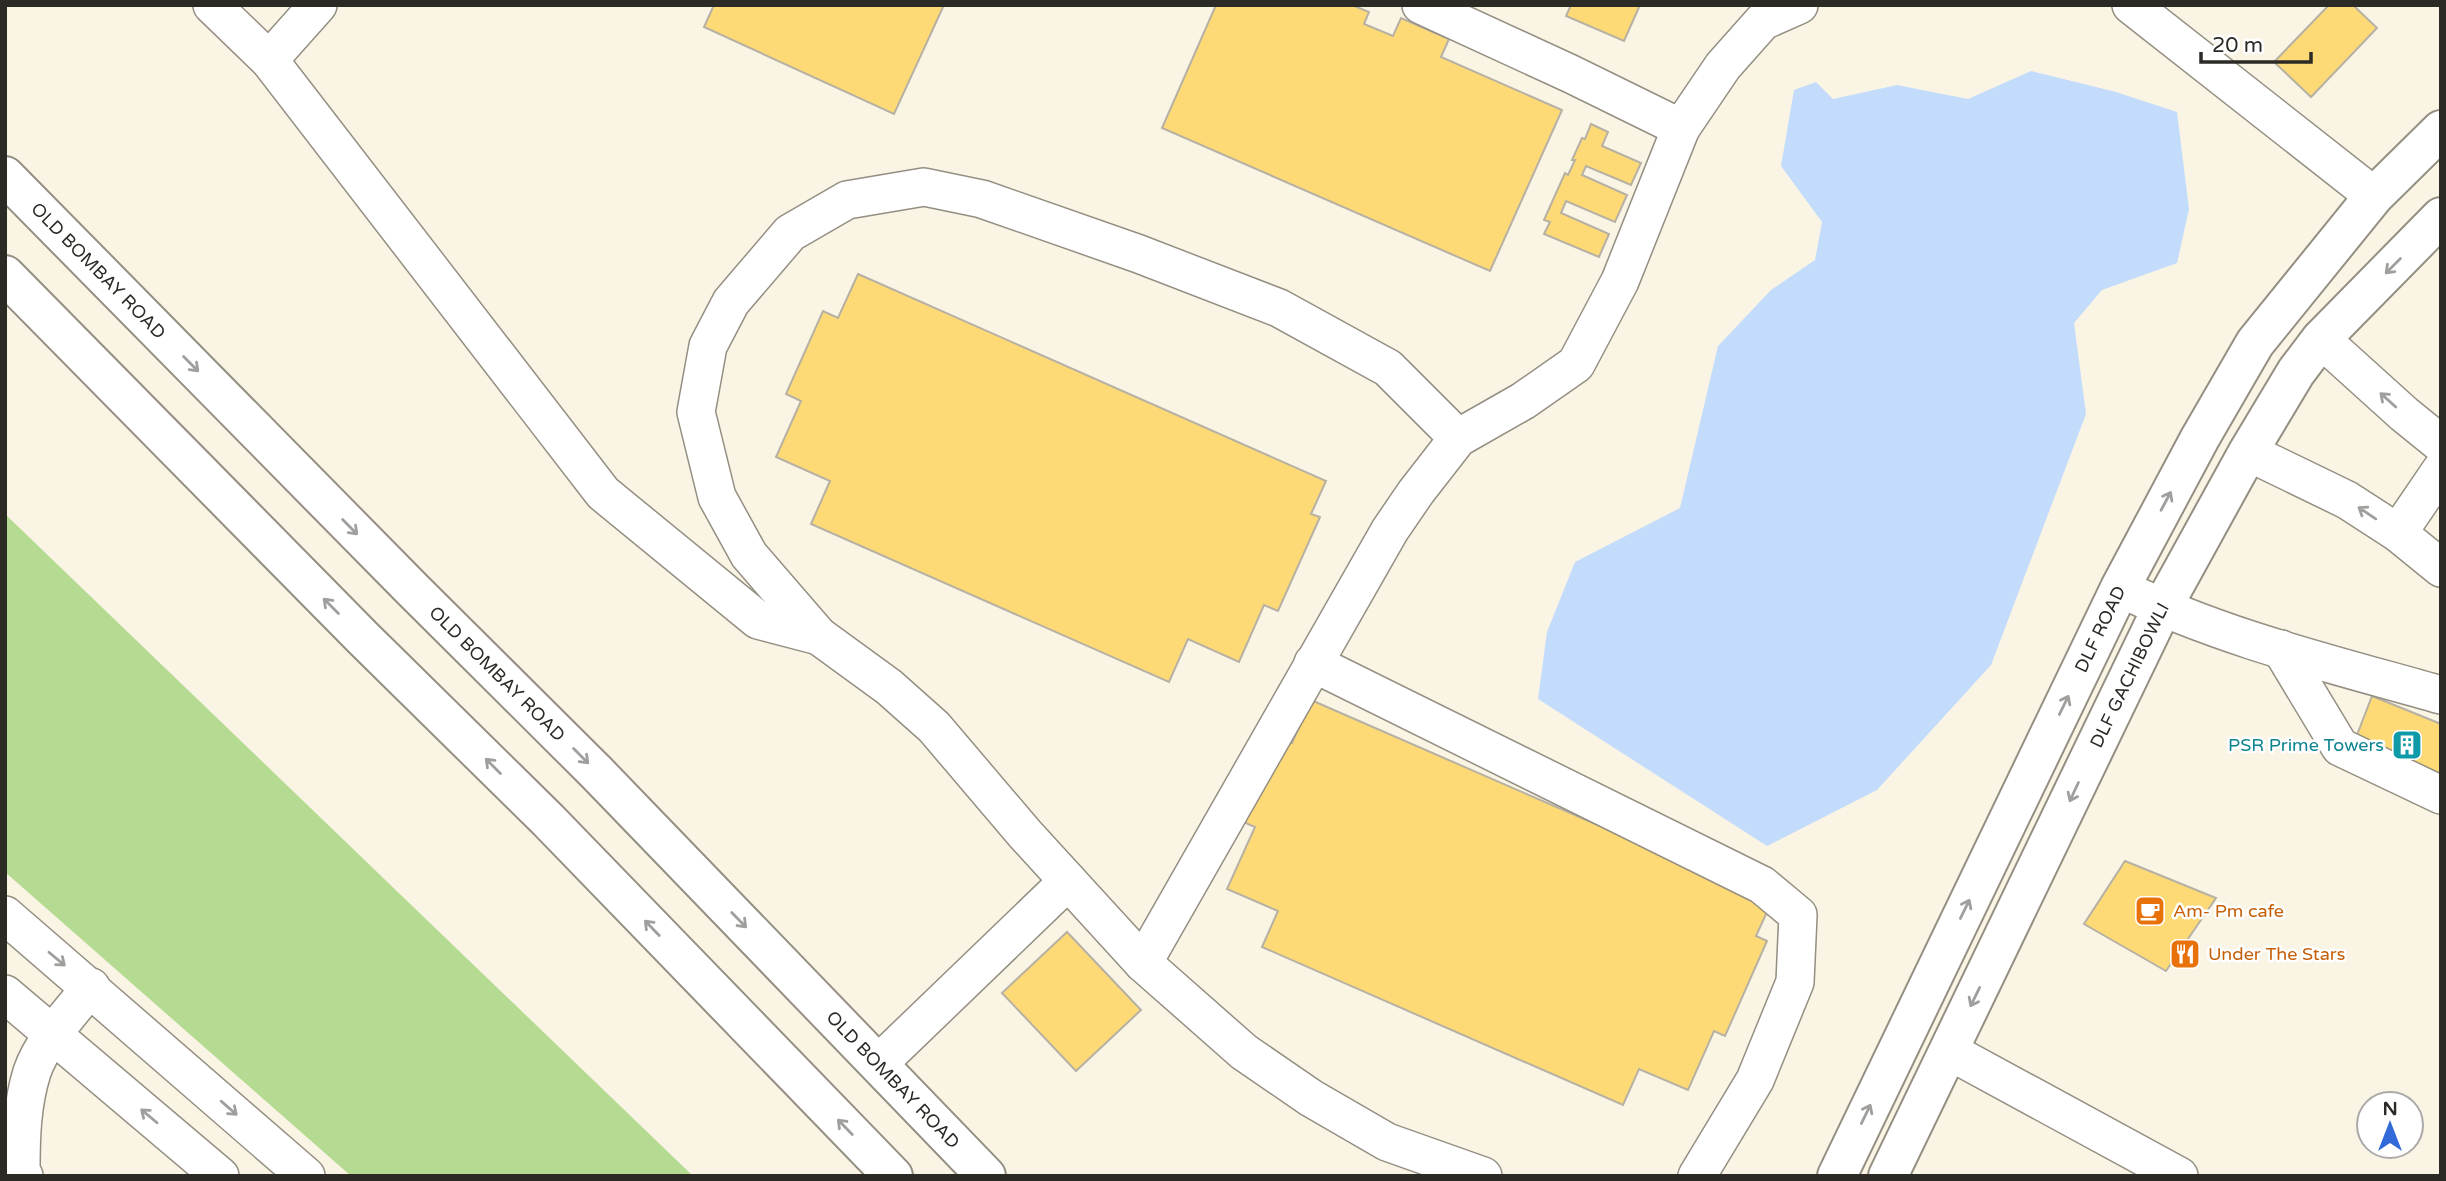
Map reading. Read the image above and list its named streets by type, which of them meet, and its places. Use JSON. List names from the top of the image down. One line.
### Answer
{"streets":{"main road":["OLD BOMBAY ROAD","DLF ROAD","DLF GACHIBOWLI"]},"one_way":["DLF ROAD","DLF GACHIBOWLI"],"places":{"building":["PSR Prime Towers"],"cafe":["Am- Pm cafe"],"restaurant":["Under The Stars"]},"scale_bar":"20 m","north":"top"}
